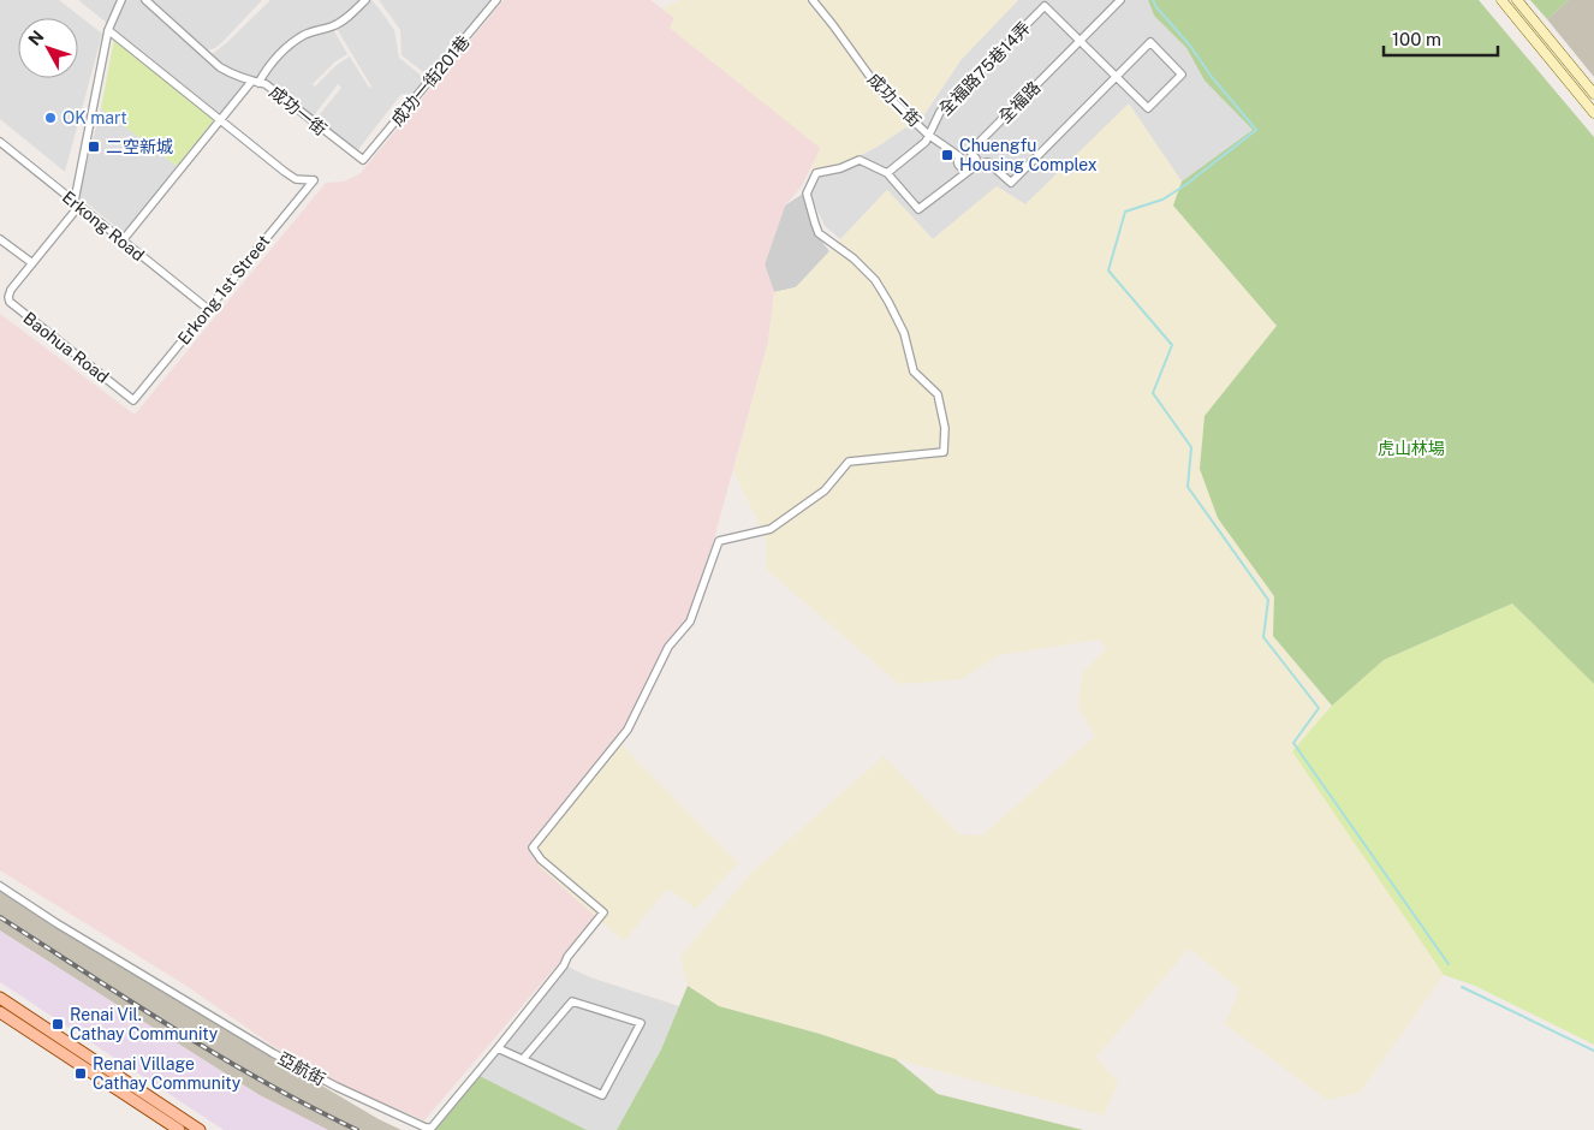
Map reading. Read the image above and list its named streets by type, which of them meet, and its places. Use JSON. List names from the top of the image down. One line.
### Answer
{"streets":{"street":["全福路75巷14弄","成功一街201巷","成功二街","全福路","成功一街","Erkong Road","Erkong 1st Street","Baohua Road","亞航街"]},"crossings":[["全福路75巷14弄","成功二街"],["全福路75巷14弄","全福路"],["全福路75巷14弄","亞航街"],["成功一街201巷","成功一街"],["成功二街","全福路"],["Erkong Road","Erkong 1st Street"],["Erkong Road","Baohua Road"],["Erkong 1st Street","Baohua Road"]],"parks":["虎山林場"],"places":{"other":["OK mart"],"transit":["二空新城","Chuengfu Housing Complex","Renai Vil. Cathay Community","Renai Village Cathay Community"]},"scale_bar":"100 m","north":"top left"}
